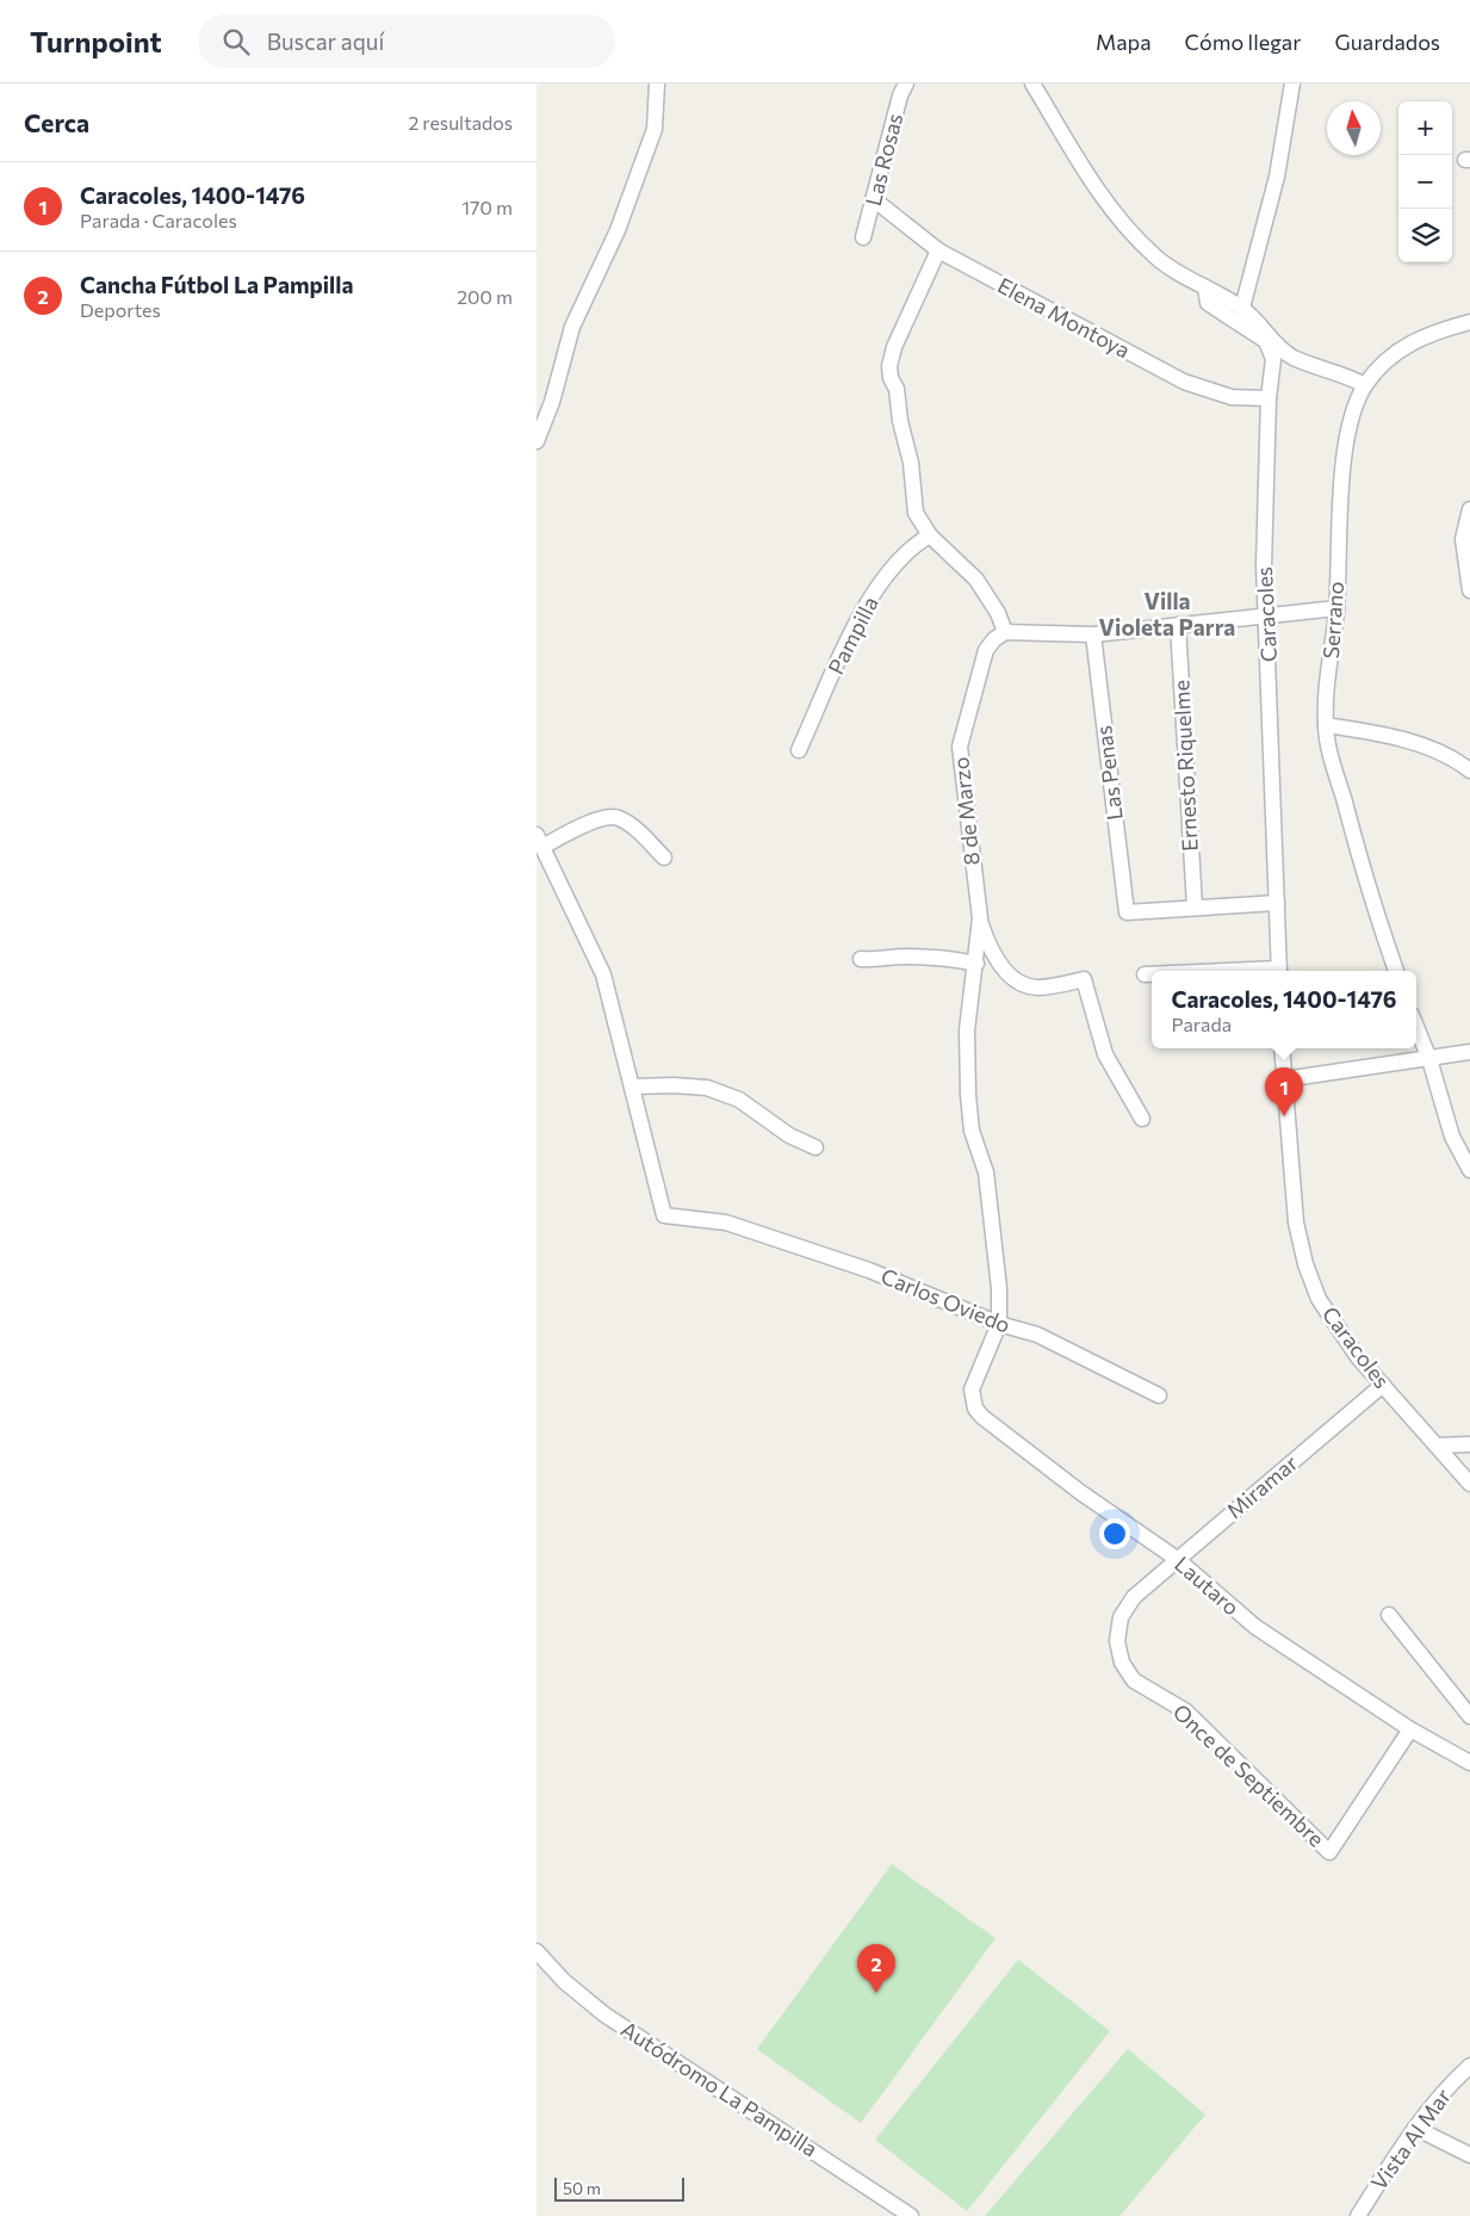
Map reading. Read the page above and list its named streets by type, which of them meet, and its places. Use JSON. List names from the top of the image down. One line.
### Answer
{"streets":{"street":["Las Rosas","Elena Montoya","Caracoles","Serrano","Pampilla","Ernesto Riquelme","Las Penas","8 de Marzo","Carlos Oviedo","Miramar","Lautaro","Once de Septiembre","Autódromo La Pampilla","Vista Al Mar"]},"crossings":[["Las Rosas","Elena Montoya"],["Elena Montoya","Caracoles"],["Caracoles","Miramar"],["Ernesto Riquelme","Las Penas"],["8 de Marzo","Carlos Oviedo"],["8 de Marzo","Lautaro"],["Miramar","Lautaro"],["Miramar","Once de Septiembre"],["Lautaro","Once de Septiembre"]],"districts":["Villa Violeta Parra"],"scale_bar":"50 m","north":"top","page":{"header":"Turnpoint","search":"Buscar aquí","nav":["Mapa","Cómo llegar","Guardados"],"heading":["Cerca","2 resultados"],"map_buttons":["+","−"],"list":[{"mark":"1","name":"Caracoles, 1400-1476","note":"Parada · Caracoles","value":"170 m"},{"mark":"2","name":"Cancha Fútbol La Pampilla","note":"Deportes","value":"200 m"}],"popup":["Caracoles, 1400-1476","Parada"],"pins":["1","2"],"scale":"50 m"}}
